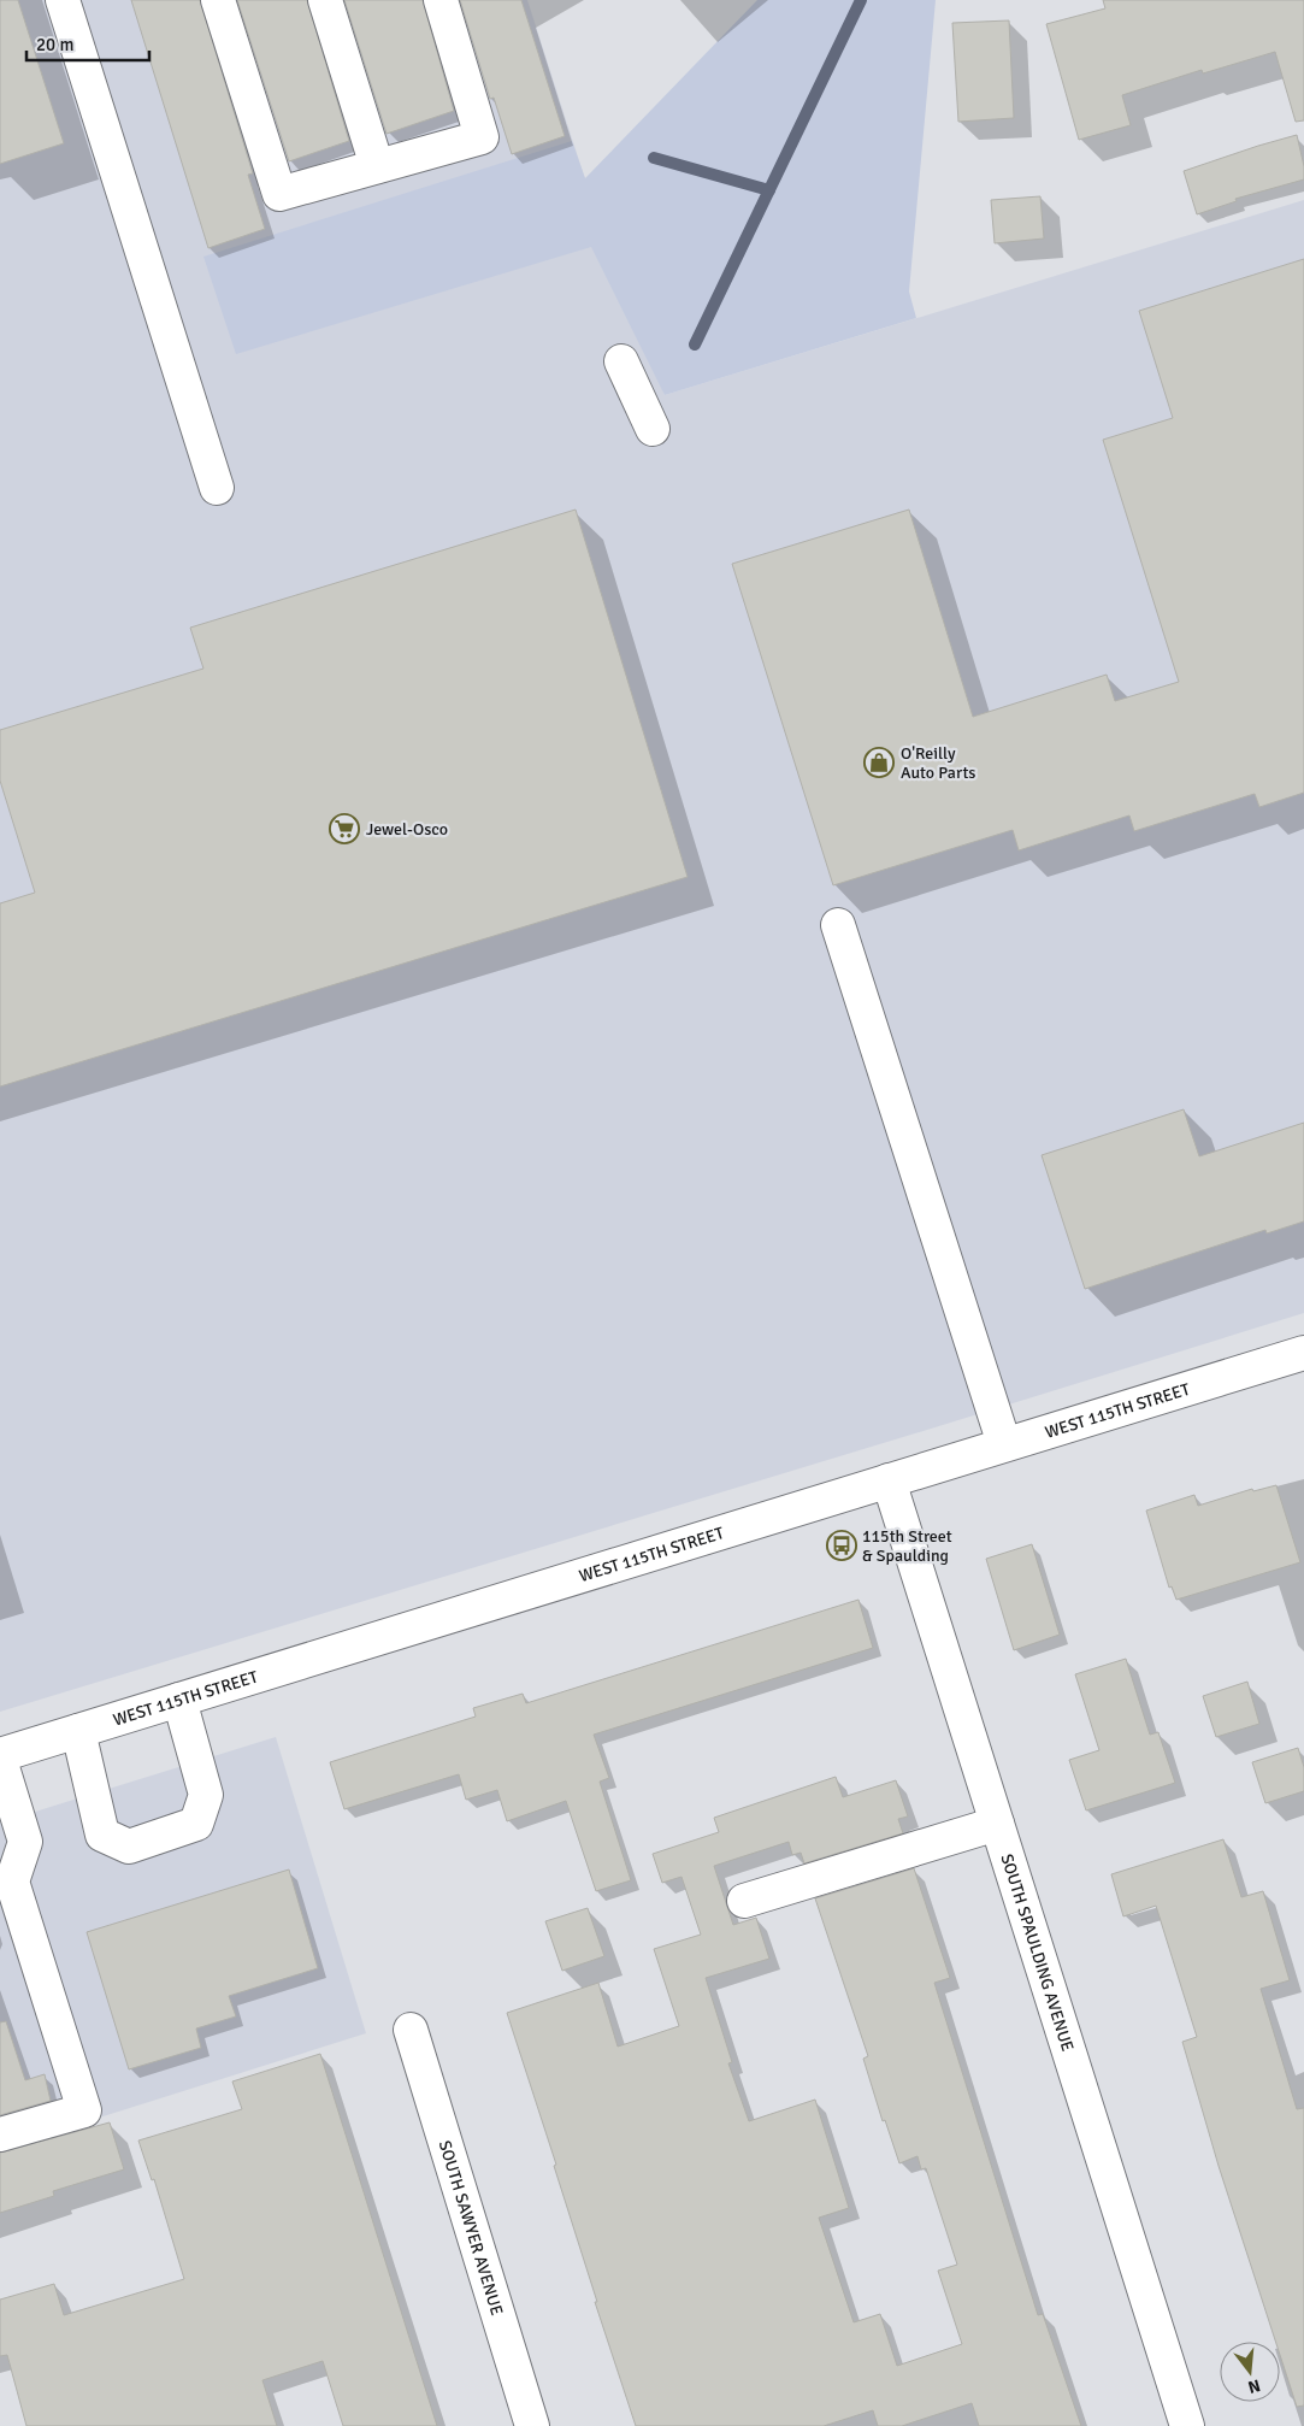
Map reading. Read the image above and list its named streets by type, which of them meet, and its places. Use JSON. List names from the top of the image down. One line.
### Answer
{"streets":{"street":["WEST 115TH STREET","SOUTH SPAULDING AVENUE","SOUTH SAWYER AVENUE"]},"crossings":[["WEST 115TH STREET","SOUTH SPAULDING AVENUE"]],"places":{"shop":["O'Reilly Auto Parts"],"supermarket":["Jewel-Osco"],"bus stop":["115th Street & Spaulding"]},"scale_bar":"20 m","north":"bottom"}
